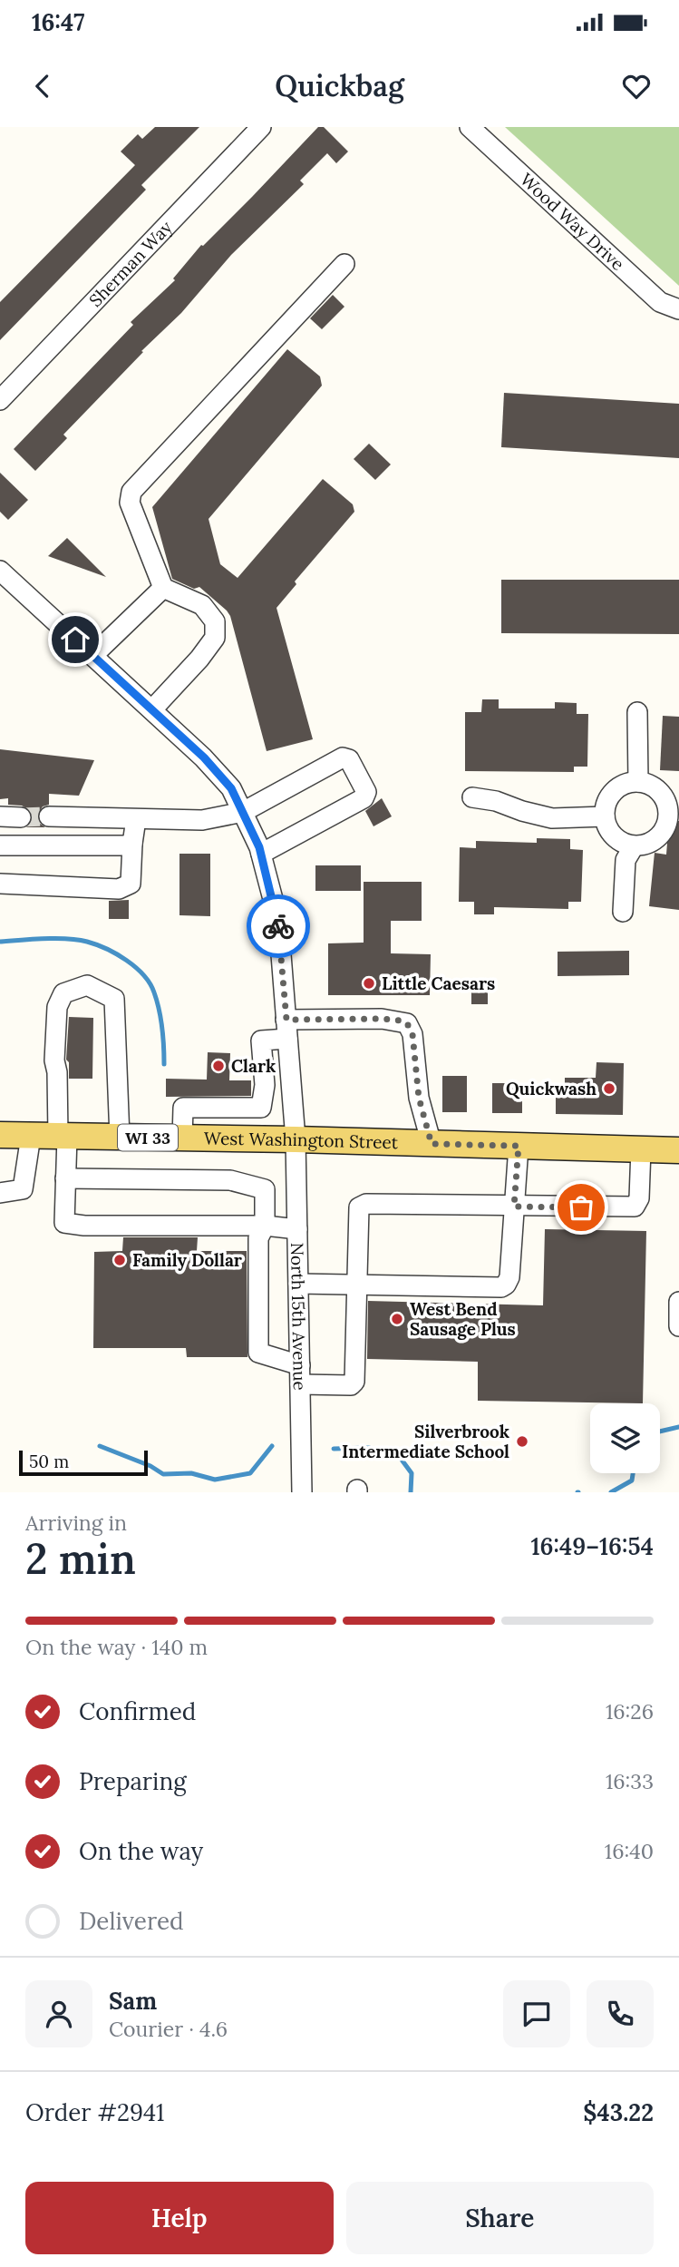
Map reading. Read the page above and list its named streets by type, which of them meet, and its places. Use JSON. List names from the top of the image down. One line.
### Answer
{"streets":{"main road":["WI 33","West Washington Street"],"street":["Wood Way Drive","Sherman Way","North 15th Avenue"]},"crossings":[["West Washington Street","North 15th Avenue"]],"places":["Little Caesars","Clark","Quickwash","Family Dollar","West Bend Sausage Plus","Silverbrook Intermediate School"],"scale_bar":"50 m","page":{"status":"16:47","header":"Quickbag","scale":"50 m","heading":["2 min","Arriving in","16:49–16:54"],"panel":["Sam","Courier · 4.6","Order #2941","$43.22"],"bar":"On the way · 140 m","list":[["Confirmed","16:26"],["Preparing","16:33"],["On the way","16:40"],"Delivered"],"buttons":["Help","Share"]}}
